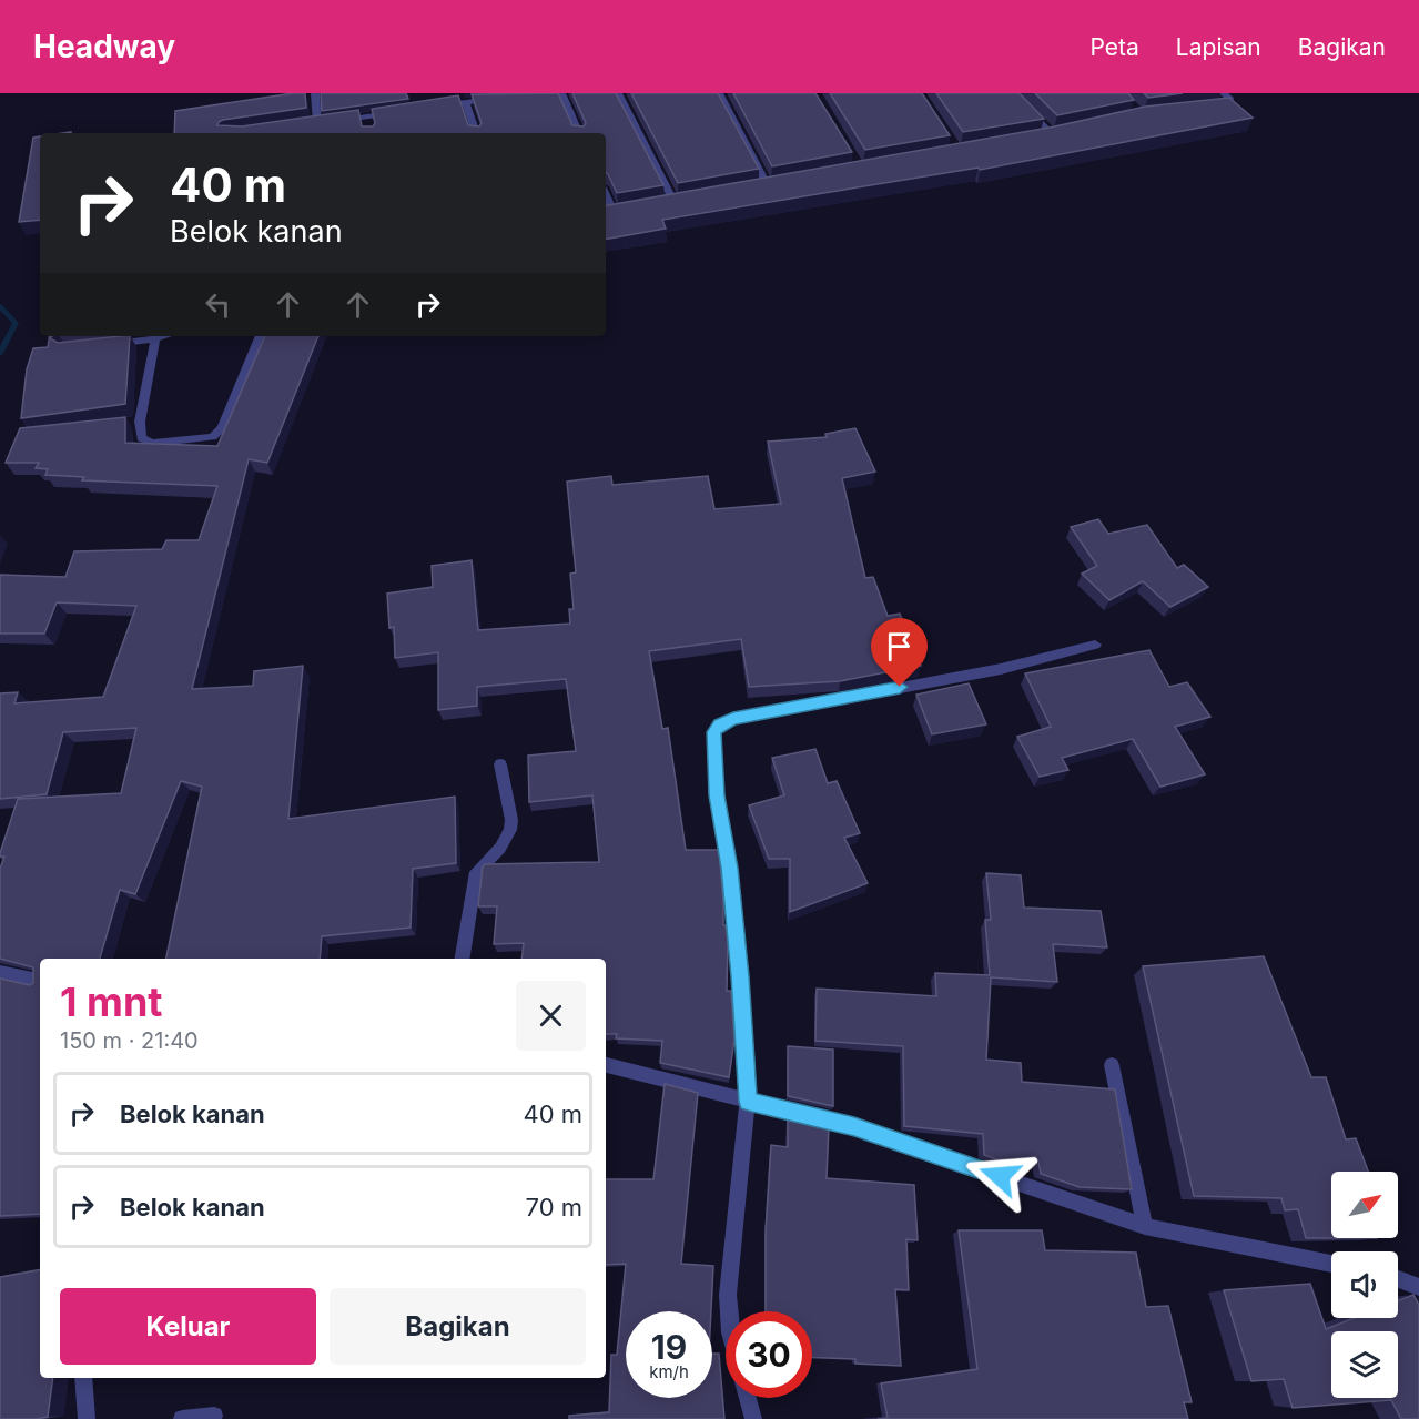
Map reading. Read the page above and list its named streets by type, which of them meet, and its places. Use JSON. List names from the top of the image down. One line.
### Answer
{"north":"top right","page":{"header":"Headway","nav":["Peta","Lapisan","Bagikan"],"turn":["40 m","Belok kanan"],"heading":["1 mnt","150 m · 21:40"],"list":[{"name":"Belok kanan","value":"40 m"},{"name":"Belok kanan","value":"70 m"}],"buttons":["Keluar","Bagikan"],"speed":"19 km/h","limit":"30"}}
